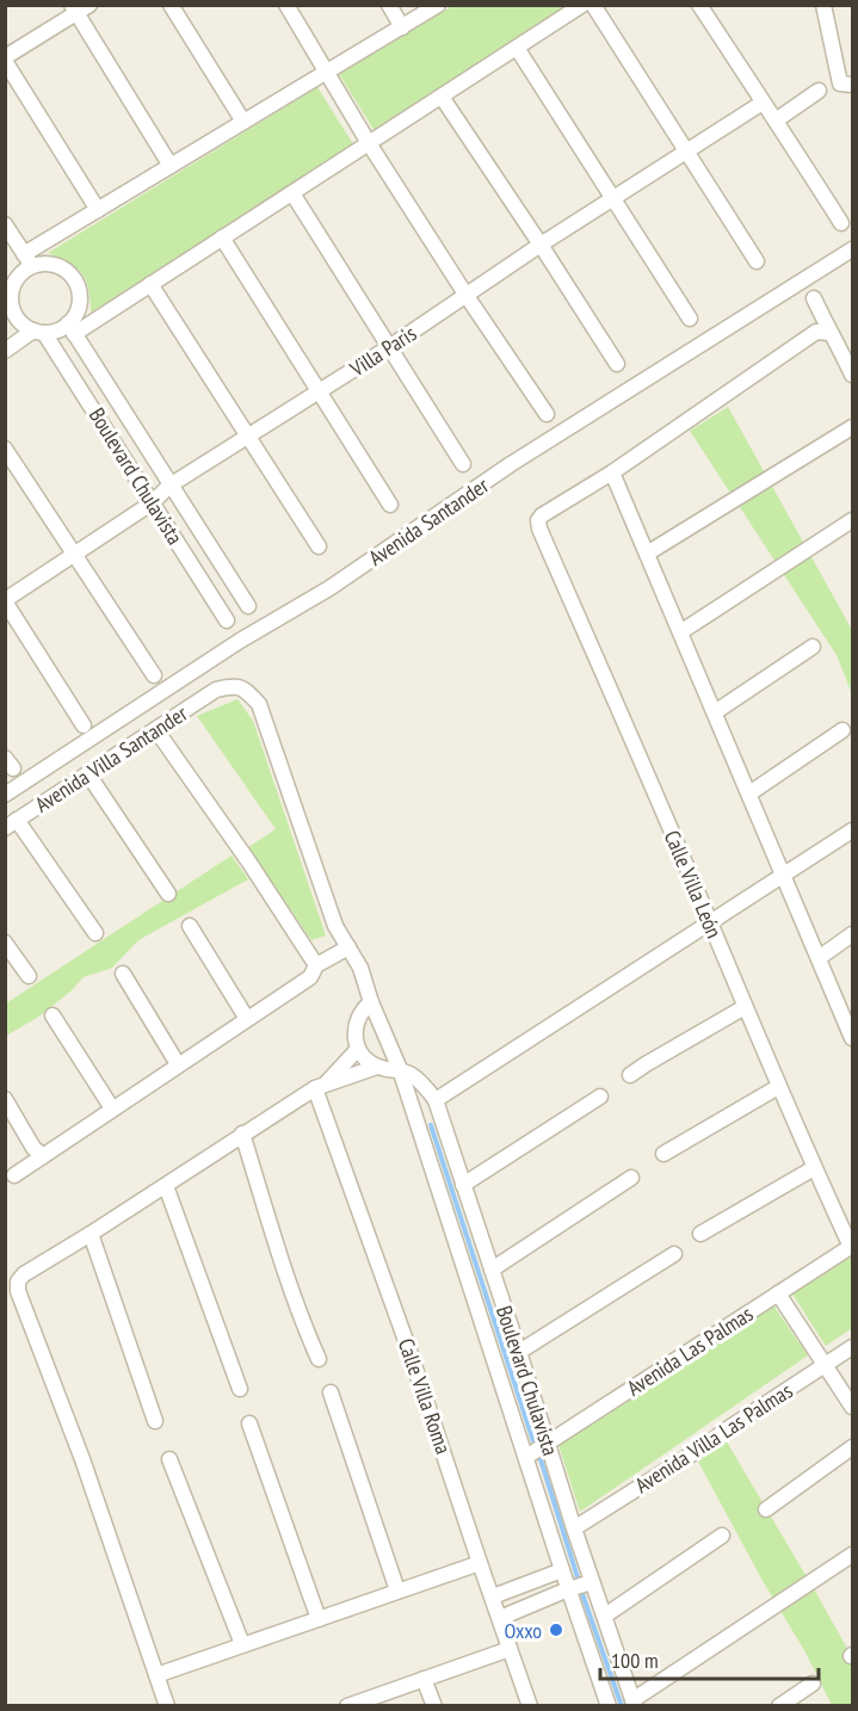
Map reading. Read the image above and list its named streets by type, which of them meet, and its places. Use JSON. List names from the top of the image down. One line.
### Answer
{"streets":{"street":["Villa Paris","Boulevard Chulavista","Avenida Santander","Avenida Villa Santander","Calle Villa León","Avenida Las Palmas","Calle Villa Roma","Avenida Villa Las Palmas"]},"crossings":[["Villa Paris","Boulevard Chulavista"],["Boulevard Chulavista","Avenida Villa Santander"],["Boulevard Chulavista","Avenida Las Palmas"],["Boulevard Chulavista","Avenida Villa Las Palmas"],["Calle Villa León","Avenida Las Palmas"]],"places":["Oxxo"],"scale_bar":"100 m"}
